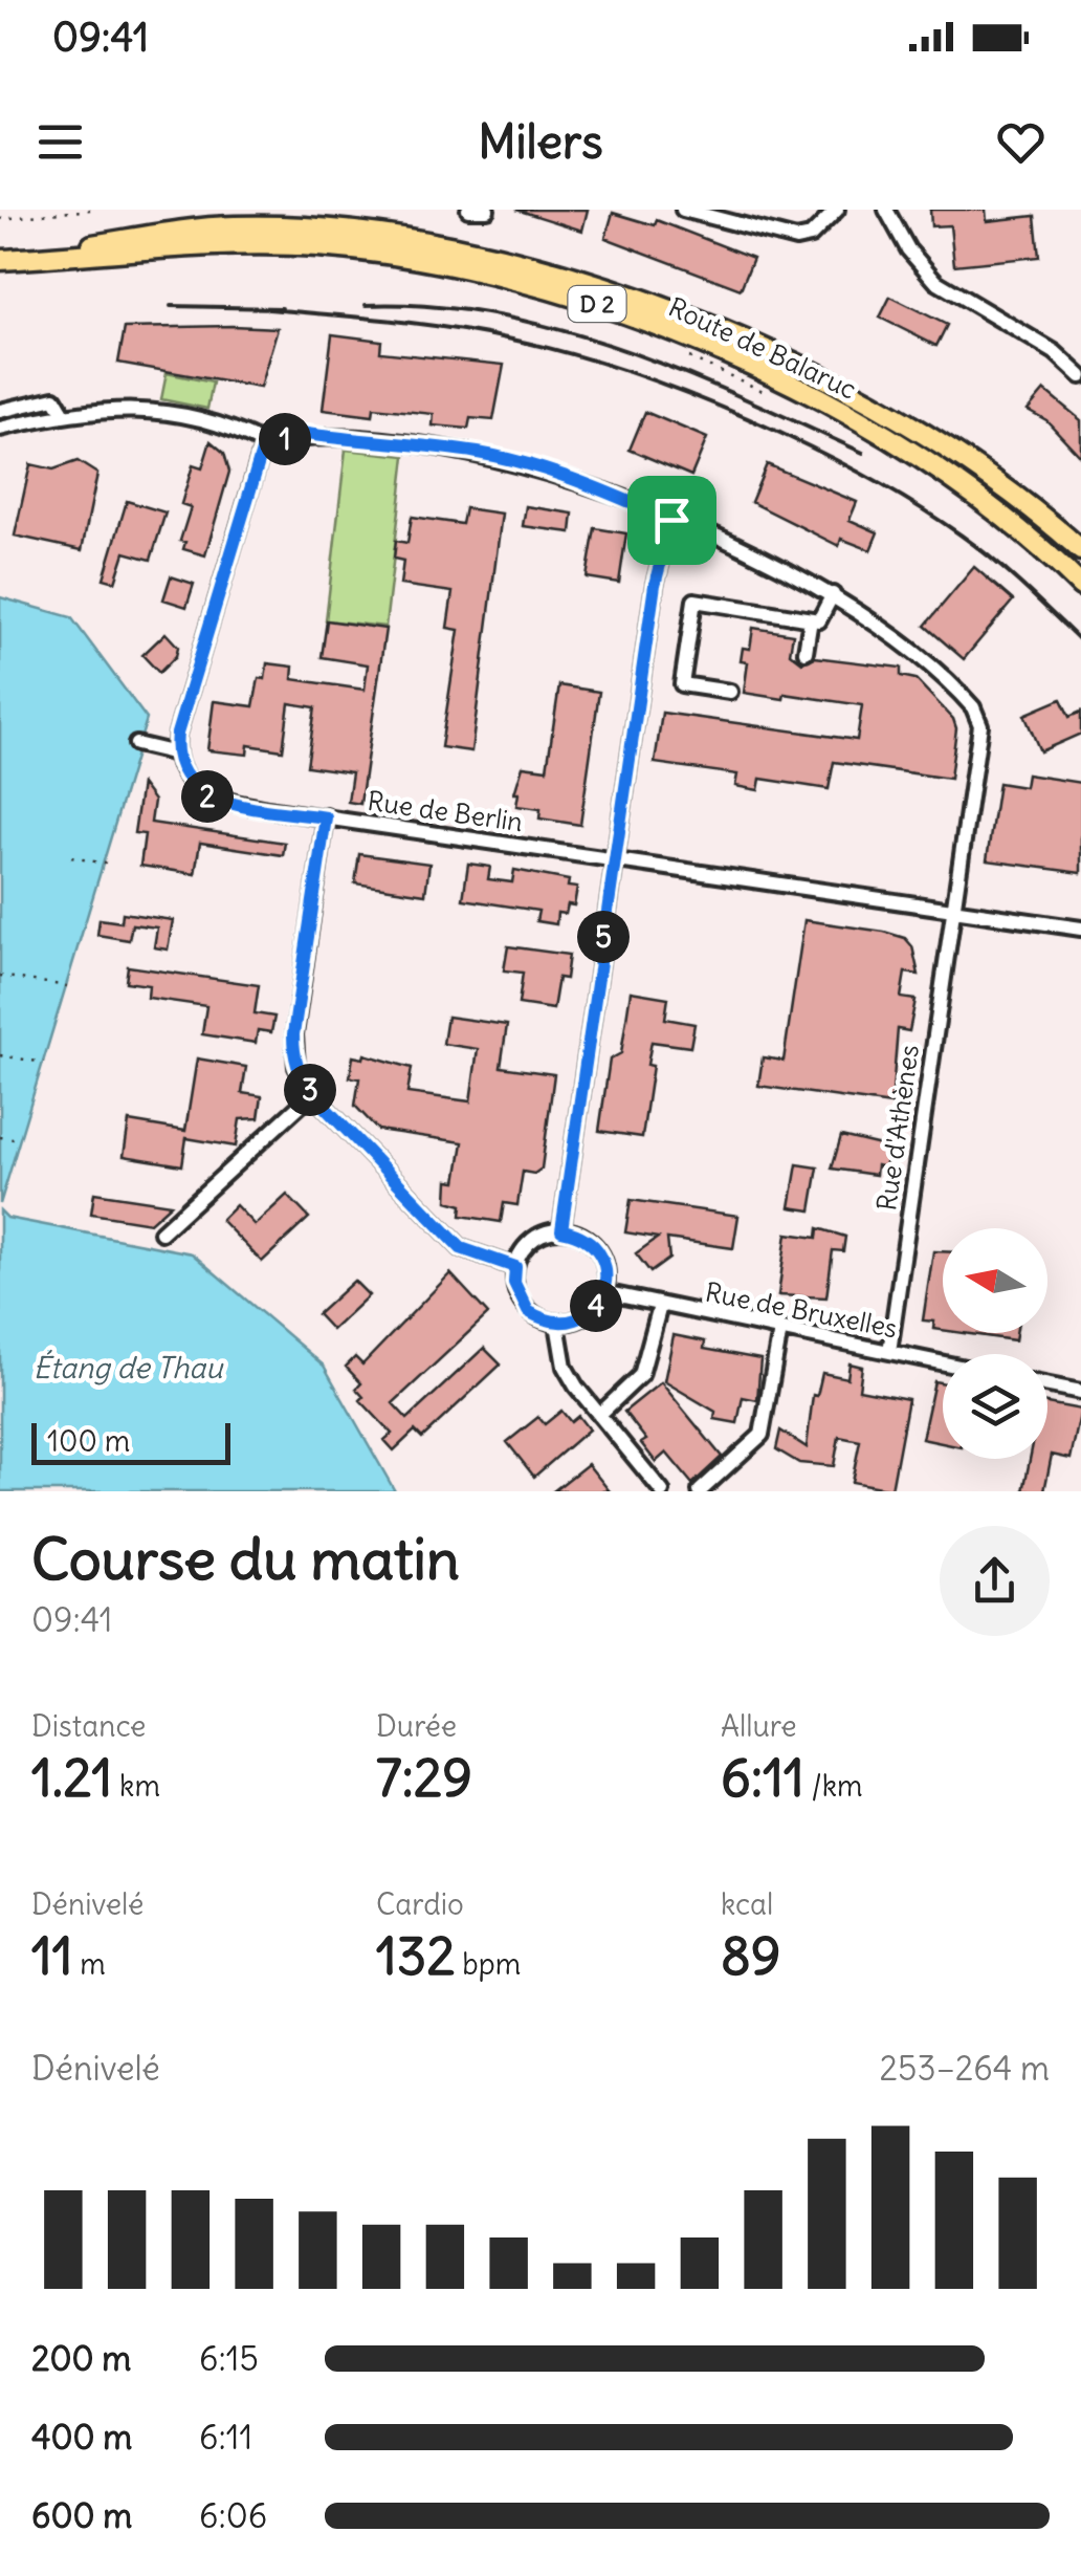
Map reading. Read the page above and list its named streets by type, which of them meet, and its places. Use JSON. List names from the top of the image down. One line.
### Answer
{"streets":{"main road":["D 2","Route de Balaruc"],"street":["Rue de Berlin","Rue d'Athènes","Rue de Bruxelles"]},"crossings":[["Rue de Berlin","Rue d'Athènes"],["Rue d'Athènes","Rue de Bruxelles"]],"water":["Étang de Thau"],"scale_bar":"100 m","north":"left","page":{"status":"09:41","header":"Milers","pins":["1","2","5","3","4"],"scale":"100 m","heading":["Course du matin","09:41"],"stats":[["Distance","1.21 km"],["Durée","7:29"],["Allure","6:11 /km"],["Dénivelé","11 m"],["Cardio","132 bpm"],["kcal","89"]],"chart":["Dénivelé","253–264 m"],"list":[{"name":"200 m","note":"6:15"},{"name":"400 m","note":"6:11"},{"name":"600 m","note":"6:06"}]}}
